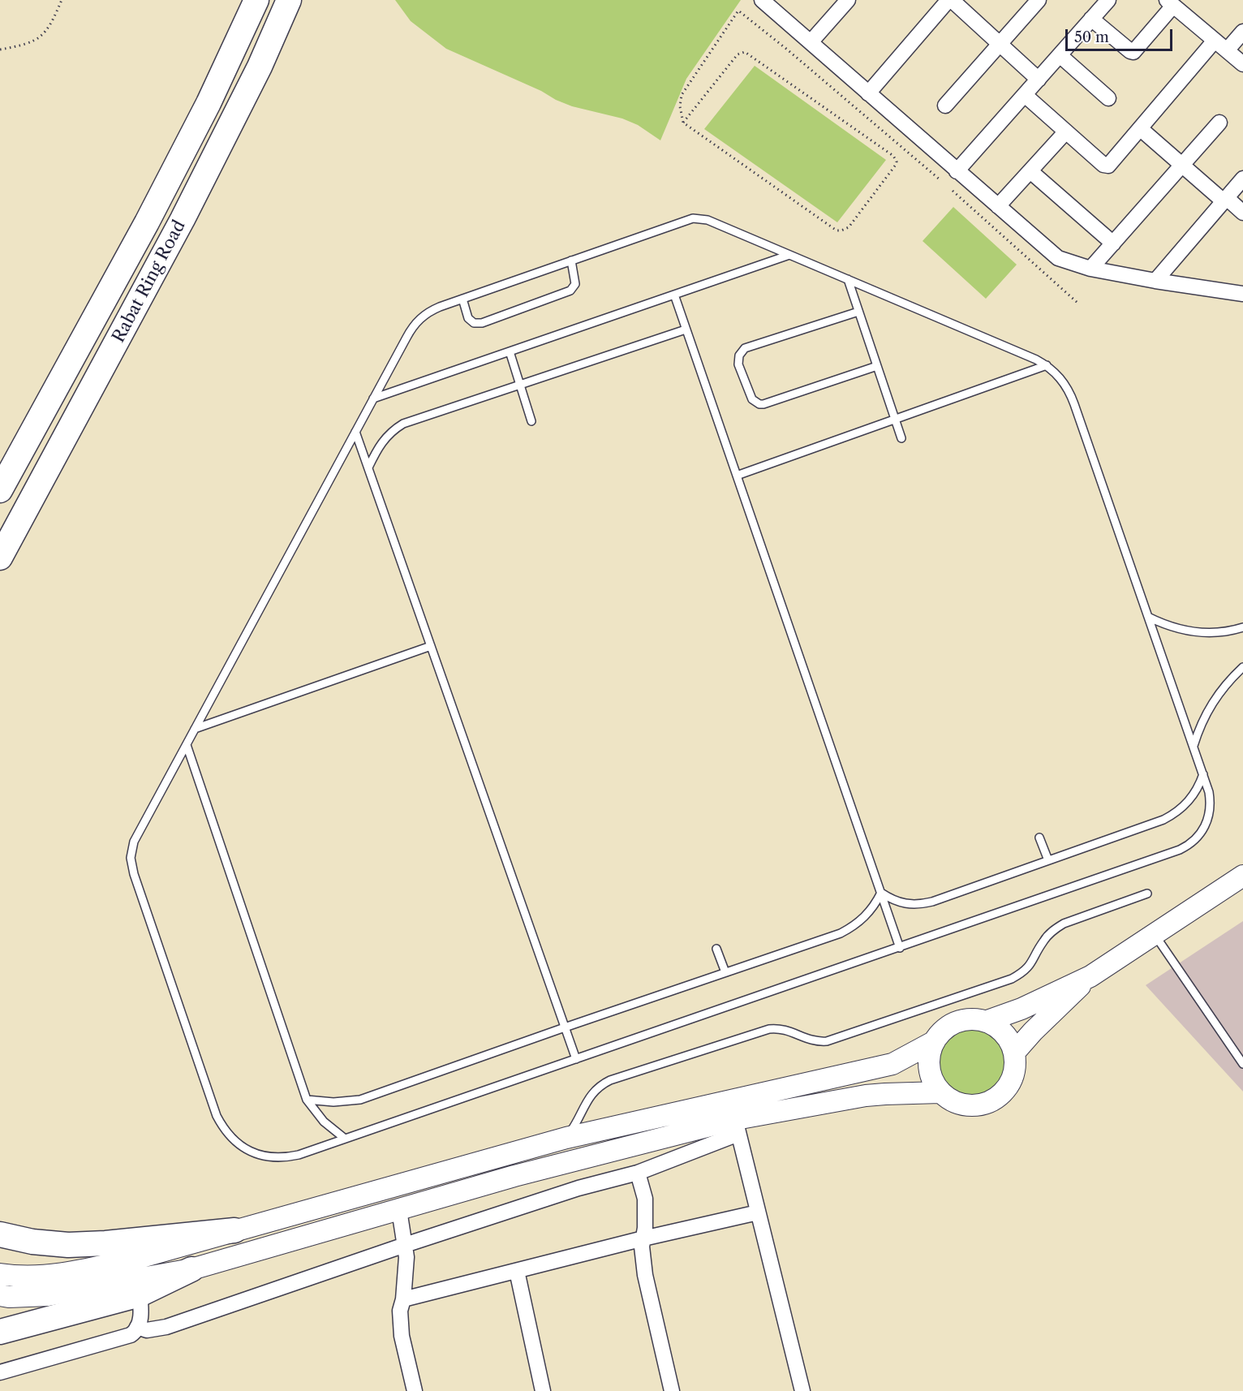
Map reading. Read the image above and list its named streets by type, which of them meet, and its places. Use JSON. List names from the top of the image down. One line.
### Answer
{"streets":{"highway":["Rabat Ring Road"]},"scale_bar":"50 m"}
